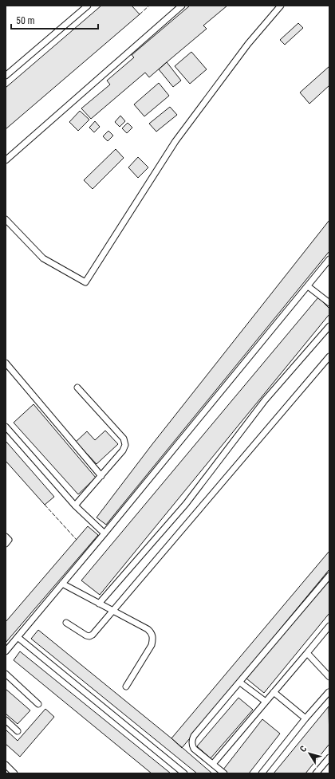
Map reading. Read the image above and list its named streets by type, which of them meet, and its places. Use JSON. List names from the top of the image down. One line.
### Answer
{"scale_bar":"50 m","north":"top left"}
